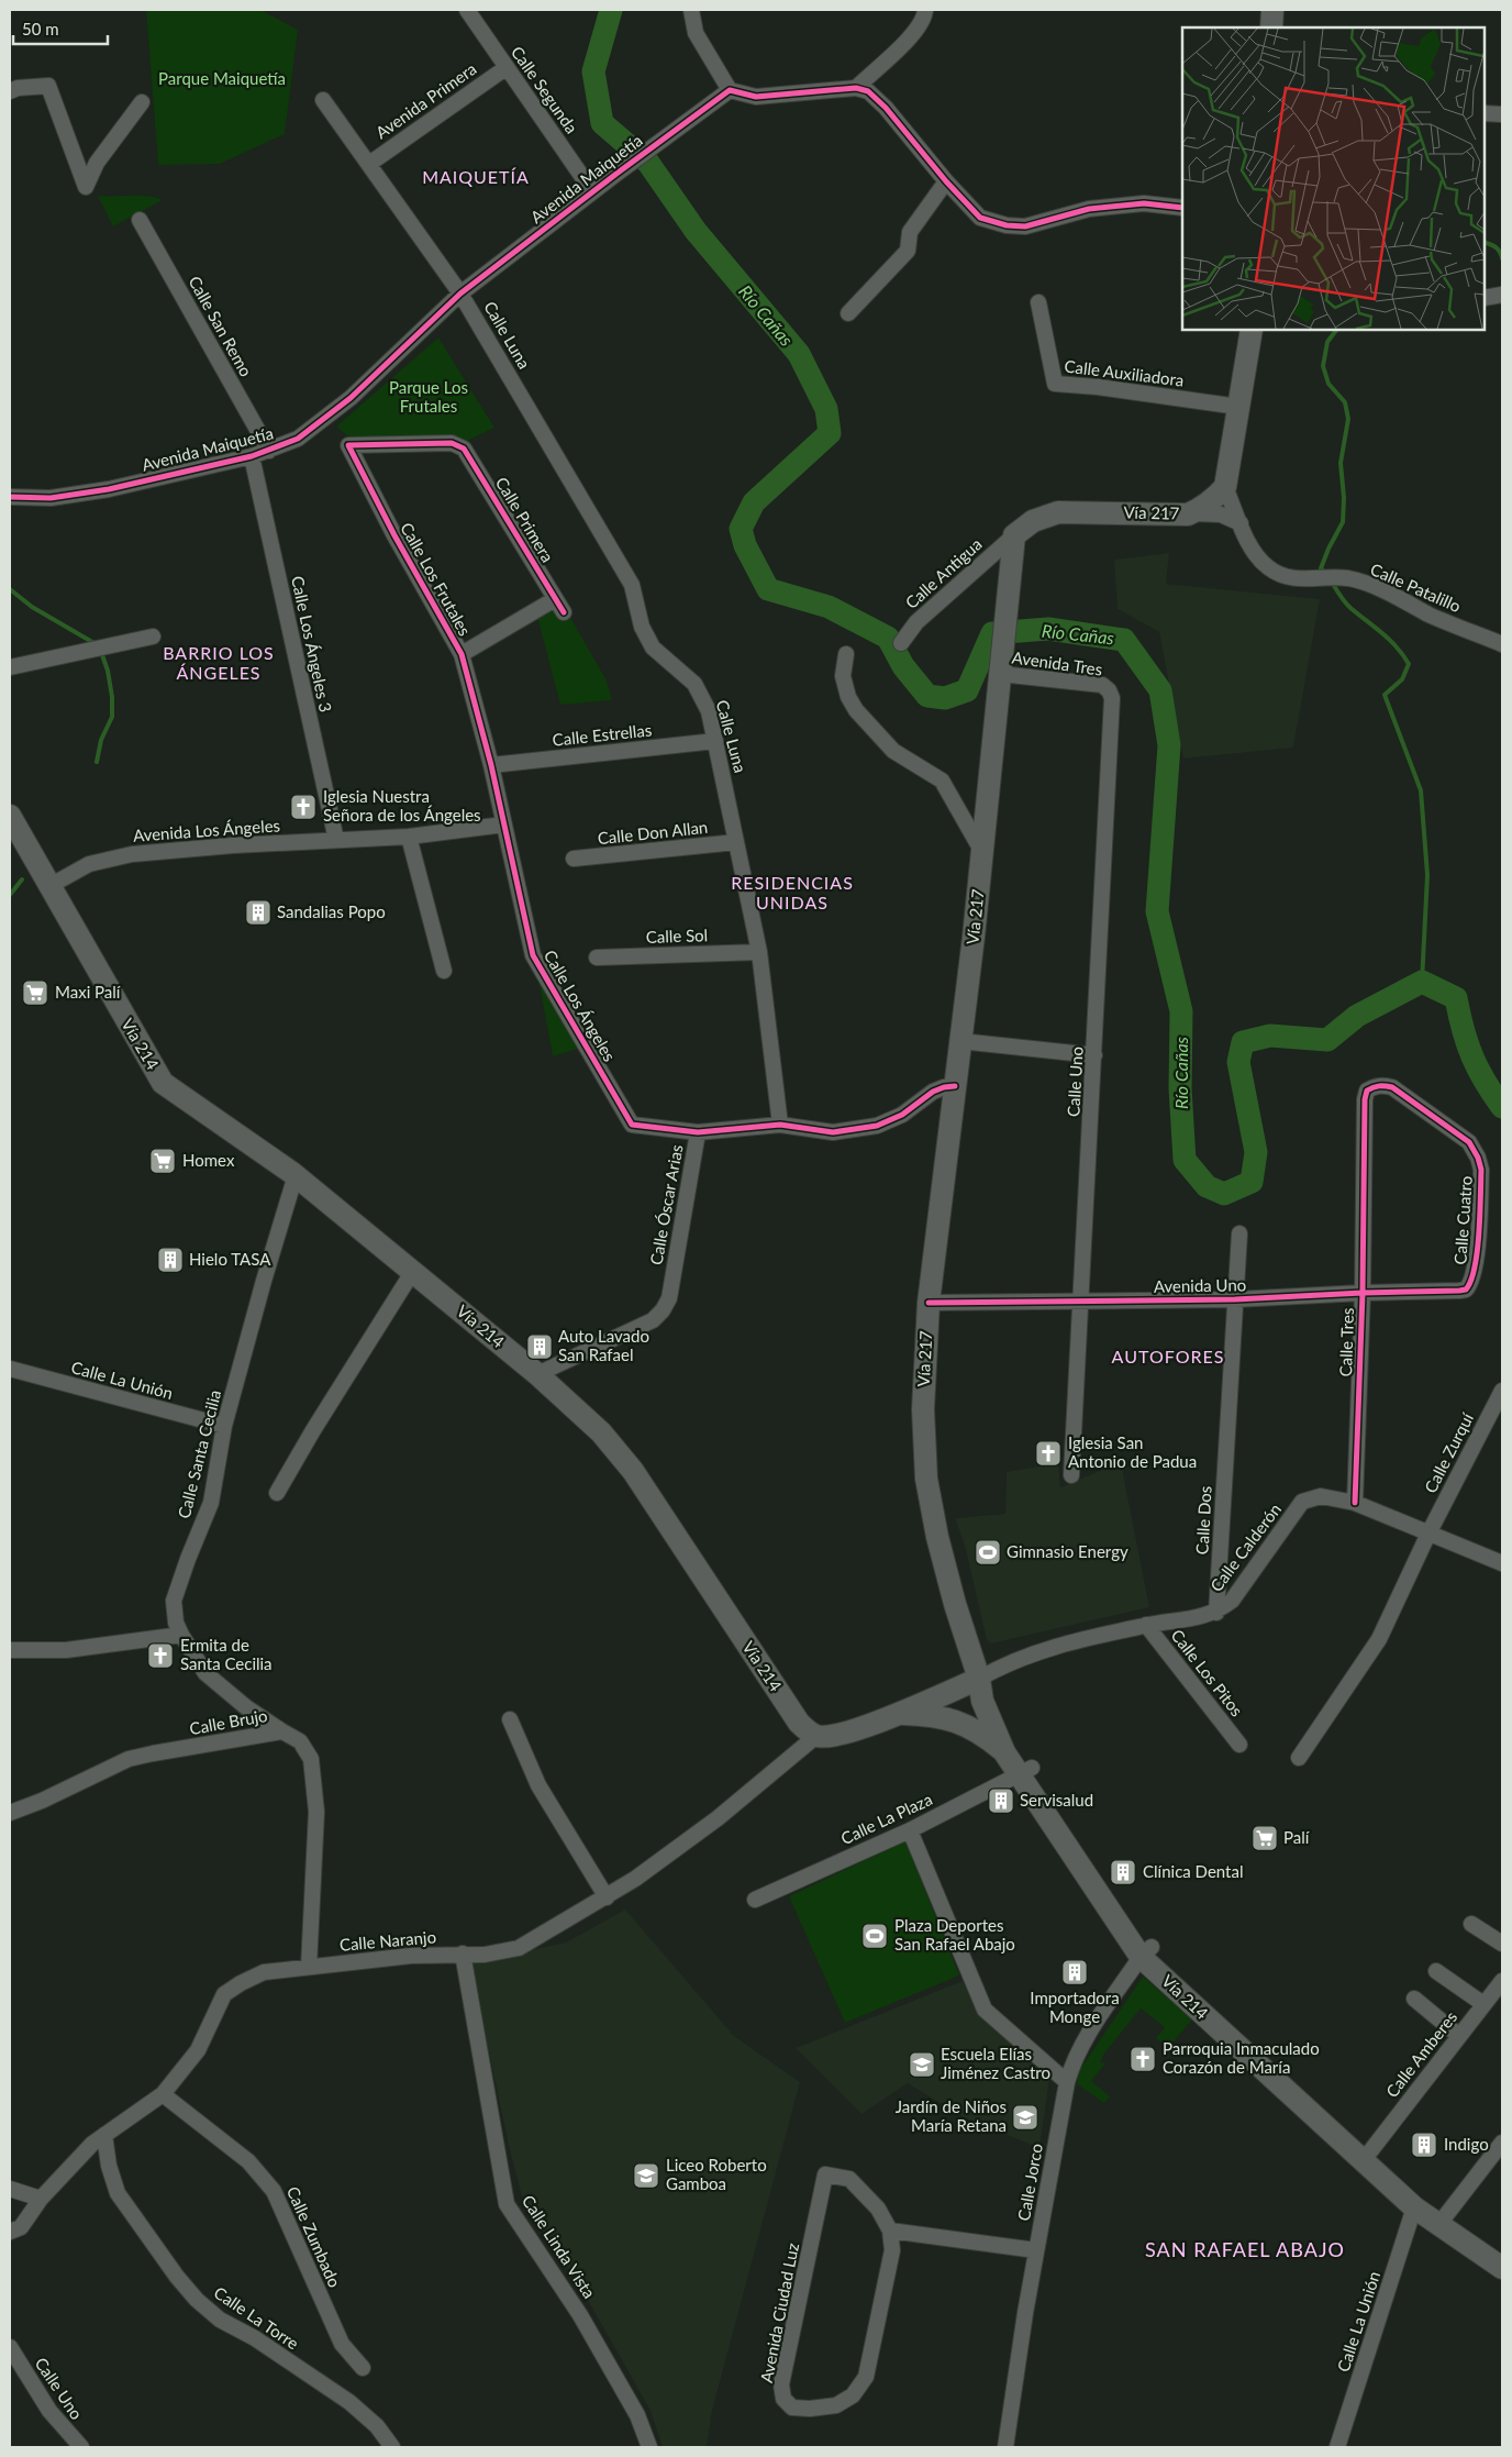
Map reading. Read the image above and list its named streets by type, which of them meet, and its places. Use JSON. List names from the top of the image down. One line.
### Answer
{"streets":{"main road":["Vía 217","Vía 214"],"street":["Calle Segunda","Avenida Primera","Avenida Maiquetía","Calle San Remo","Calle Luna","Calle Auxiliadora","Calle Primera","Calle Antigua","Calle Los Frutales","Calle Patalillo","Calle Los Ángeles 3","Avenida Tres","Calle Estrellas","Avenida Los Ángeles","Calle Don Allan","Calle Sol","Calle Los Ángeles","Calle Uno","Calle Óscar Arias","Calle Cuatro","Avenida Uno","Calle Tres","Calle La Unión","Calle Zurquí","Calle Santa Cecilia","Calle Dos","Calle Calderón","Calle Los Pitos","Calle Brujo","Calle La Plaza","Calle Naranjo","Calle Amberes","Calle Jorco","Calle Zumbado","Calle Linda Vista","Avenida Ciudad Luz","Calle La Torre"]},"crossings":[["Calle Segunda","Avenida Primera"],["Calle Segunda","Avenida Maiquetía"],["Avenida Maiquetía","Calle San Remo"],["Avenida Maiquetía","Calle Luna"],["Avenida Maiquetía","Calle Los Ángeles 3"],["Calle Luna","Calle Estrellas"],["Calle Luna","Calle Don Allan"],["Calle Luna","Calle Sol"],["Calle Luna","Calle Óscar Arias"],["Vía 217","Calle Antigua"],["Vía 217","Calle Patalillo"],["Vía 217","Avenida Tres"],["Vía 217","Vía 214"],["Vía 217","Calle Óscar Arias"],["Vía 217","Avenida Uno"],["Vía 217","Calle Calderón"],["Calle Primera","Calle Los Frutales"],["Calle Los Frutales","Calle Estrellas"],["Calle Los Frutales","Calle Los Ángeles"],["Calle Los Ángeles 3","Avenida Los Ángeles"],["Avenida Tres","Calle Uno"],["Calle Estrellas","Calle Los Ángeles"],["Avenida Los Ángeles","Calle Los Ángeles"],["Avenida Los Ángeles","Vía 214"],["Calle Los Ángeles","Calle Óscar Arias"],["Vía 214","Calle Óscar Arias"],["Vía 214","Calle La Unión"],["Vía 214","Calle Santa Cecilia"],["Vía 214","Calle Calderón"],["Vía 214","Calle La Plaza"],["Vía 214","Calle Naranjo"],["Vía 214","Calle Amberes"],["Vía 214","Calle Jorco"],["Calle Uno","Avenida Uno"],["Calle Cuatro","Avenida Uno"],["Calle Cuatro","Calle Tres"],["Avenida Uno","Calle Tres"],["Avenida Uno","Calle Dos"],["Calle Tres","Calle Calderón"],["Calle La Unión","Calle Santa Cecilia"],["Calle Zurquí","Calle Calderón"],["Calle Santa Cecilia","Calle Brujo"],["Calle Dos","Calle Calderón"],["Calle Calderón","Calle Los Pitos"],["Calle Brujo","Calle Naranjo"],["Calle Naranjo","Calle Zumbado"],["Calle Naranjo","Calle Linda Vista"],["Calle Naranjo","Calle La Torre"]],"districts":["MAIQUETÍA","BARRIO LOS ÁNGELES","RESIDENCIAS UNIDAS","AUTOFORES","SAN RAFAEL ABAJO"],"water":["Río Cañas"],"parks":["Parque Maiquetía","Parque Los Frutales"],"places":{"church":["Iglesia Nuestra Señora de los Ángeles","Iglesia San Antonio de Padua","Ermita de Santa Cecilia","Parroquia Inmaculado Corazón de María"],"building":["Sandalias Popo","Hielo TASA","Auto Lavado San Rafael","Servisalud","Clínica Dental","Importadora Monge","Indigo"],"supermarket":["Maxi Palí","Homex","Palí"],"sports":["Gimnasio Energy","Plaza Deportes San Rafael Abajo"],"school or university":["Escuela Elías Jiménez Castro","Jardín de Niños María Retana","Liceo Roberto Gamboa"]},"scale_bar":"50 m"}
